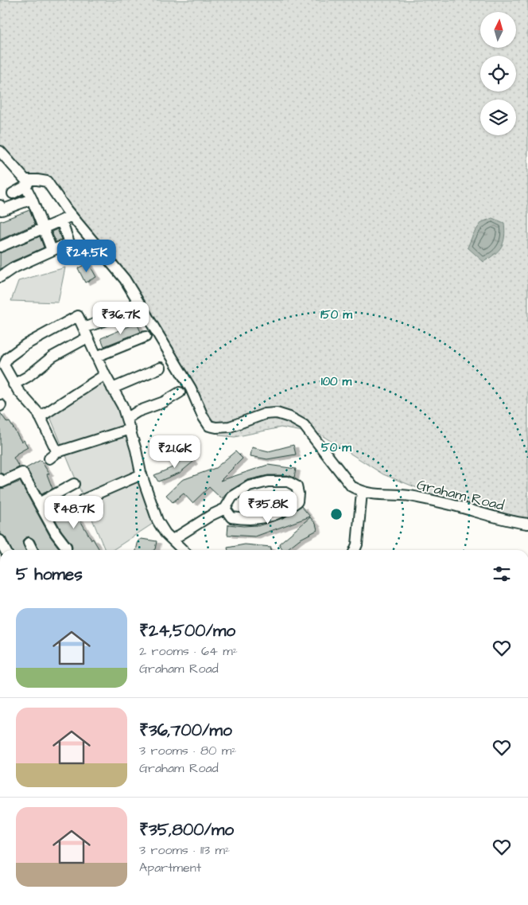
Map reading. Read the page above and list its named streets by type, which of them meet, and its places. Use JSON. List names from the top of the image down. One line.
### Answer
{"streets":{"street":["Graham Road"]},"north":"top","page":{"price":["₹24.5K","₹36.7K","₹21.6K","₹35.8K","₹48.7K"],"heading":"5 homes","list":[{"name":"₹24,500/mo","note":"2 rooms · 64 m² · Graham Road"},{"name":"₹36,700/mo","note":"3 rooms · 80 m² · Graham Road"},{"name":"₹35,800/mo","note":"3 rooms · 113 m² · Apartment"}]},"rings":["150 m","100 m","50 m"]}
